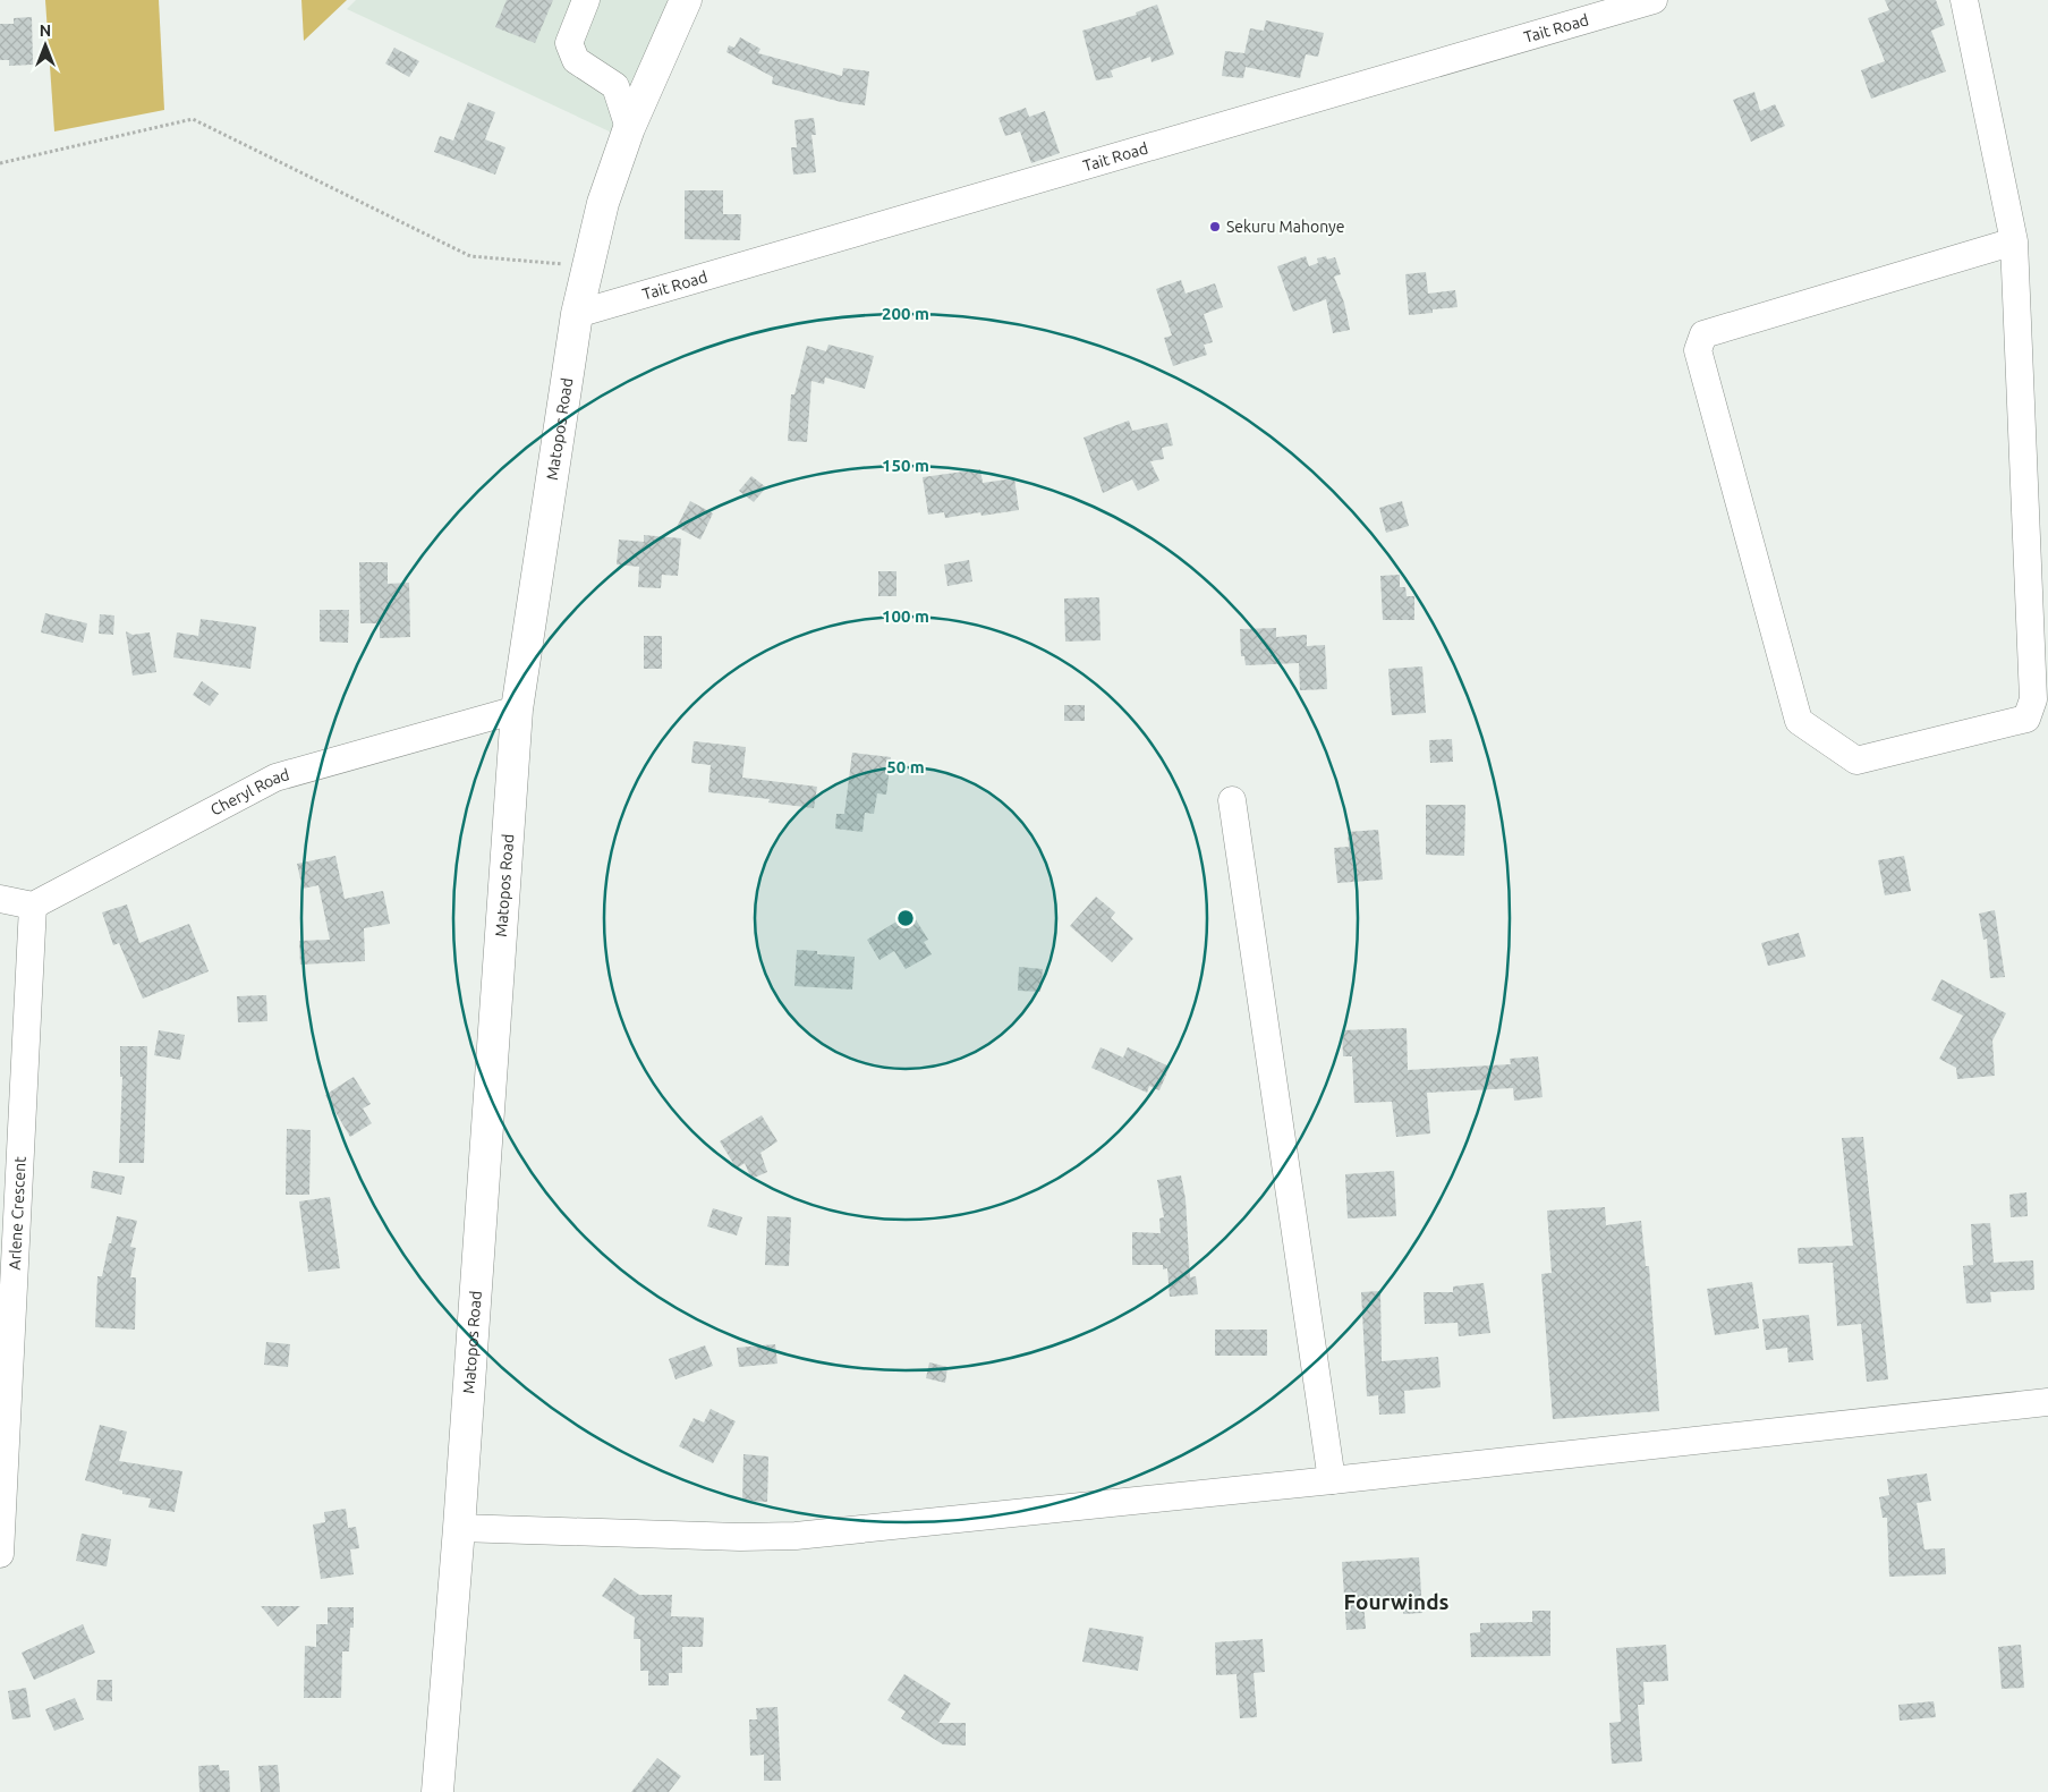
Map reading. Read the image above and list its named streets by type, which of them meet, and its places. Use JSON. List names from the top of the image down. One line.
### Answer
{"streets":{"main road":["Matopos Road"],"street":["Tait Road","Cheryl Road","Arlene Crescent"]},"crossings":[["Tait Road","Matopos Road"],["Matopos Road","Cheryl Road"],["Cheryl Road","Arlene Crescent"]],"districts":["Fourwinds"],"places":["Sekuru Mahonye"],"north":"top","rings":["200 m","150 m","100 m","50 m"]}
